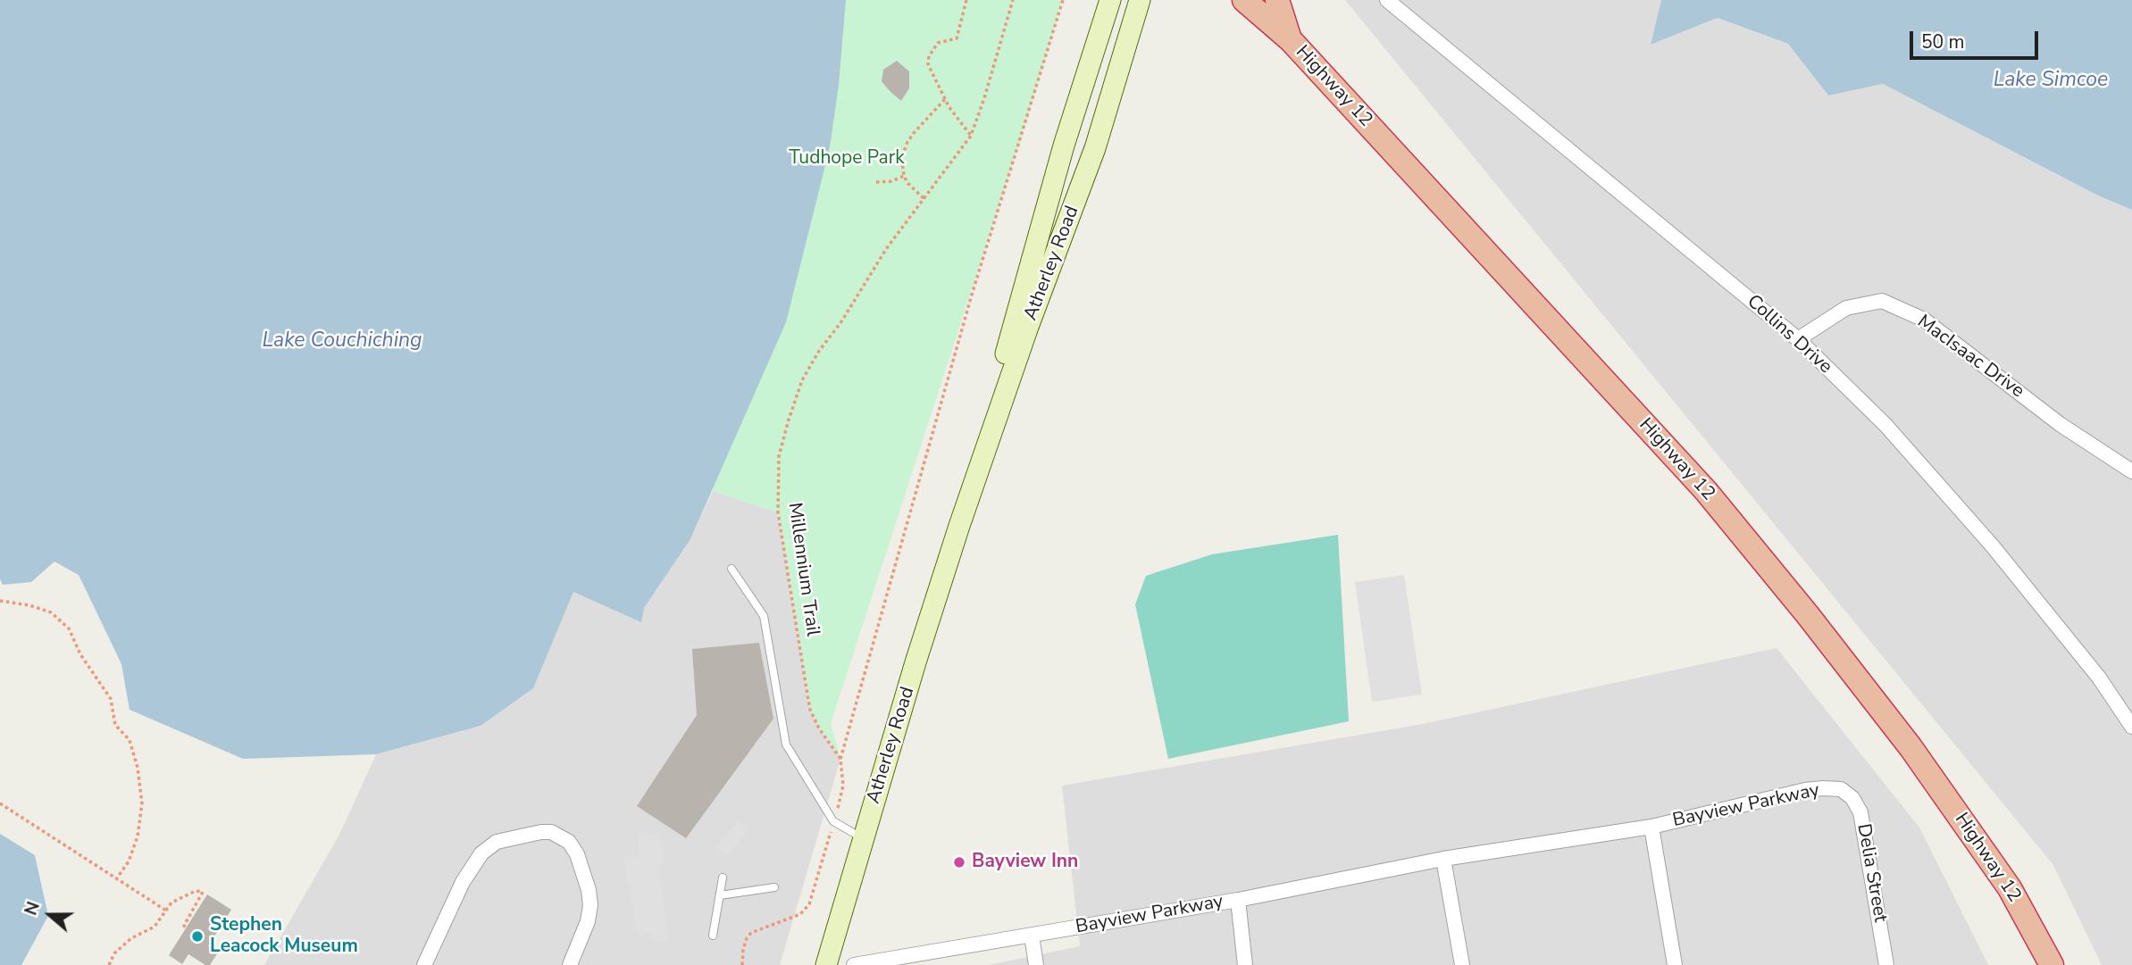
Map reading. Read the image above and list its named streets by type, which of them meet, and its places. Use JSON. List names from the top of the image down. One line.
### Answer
{"streets":{"highway":["Highway 12"],"main road":["Atherley Road"],"street":["Collins Drive","MacIsaac Drive","Bayview Parkway","Delia Street"],"path":["Millennium Trail"]},"crossings":[["Collins Drive","MacIsaac Drive"],["Bayview Parkway","Delia Street"]],"water":["Lake Simcoe","Lake Couchiching"],"parks":["Tudhope Park"],"places":["Bayview Inn","Stephen Leacock Museum"],"scale_bar":"50 m","north":"left"}
